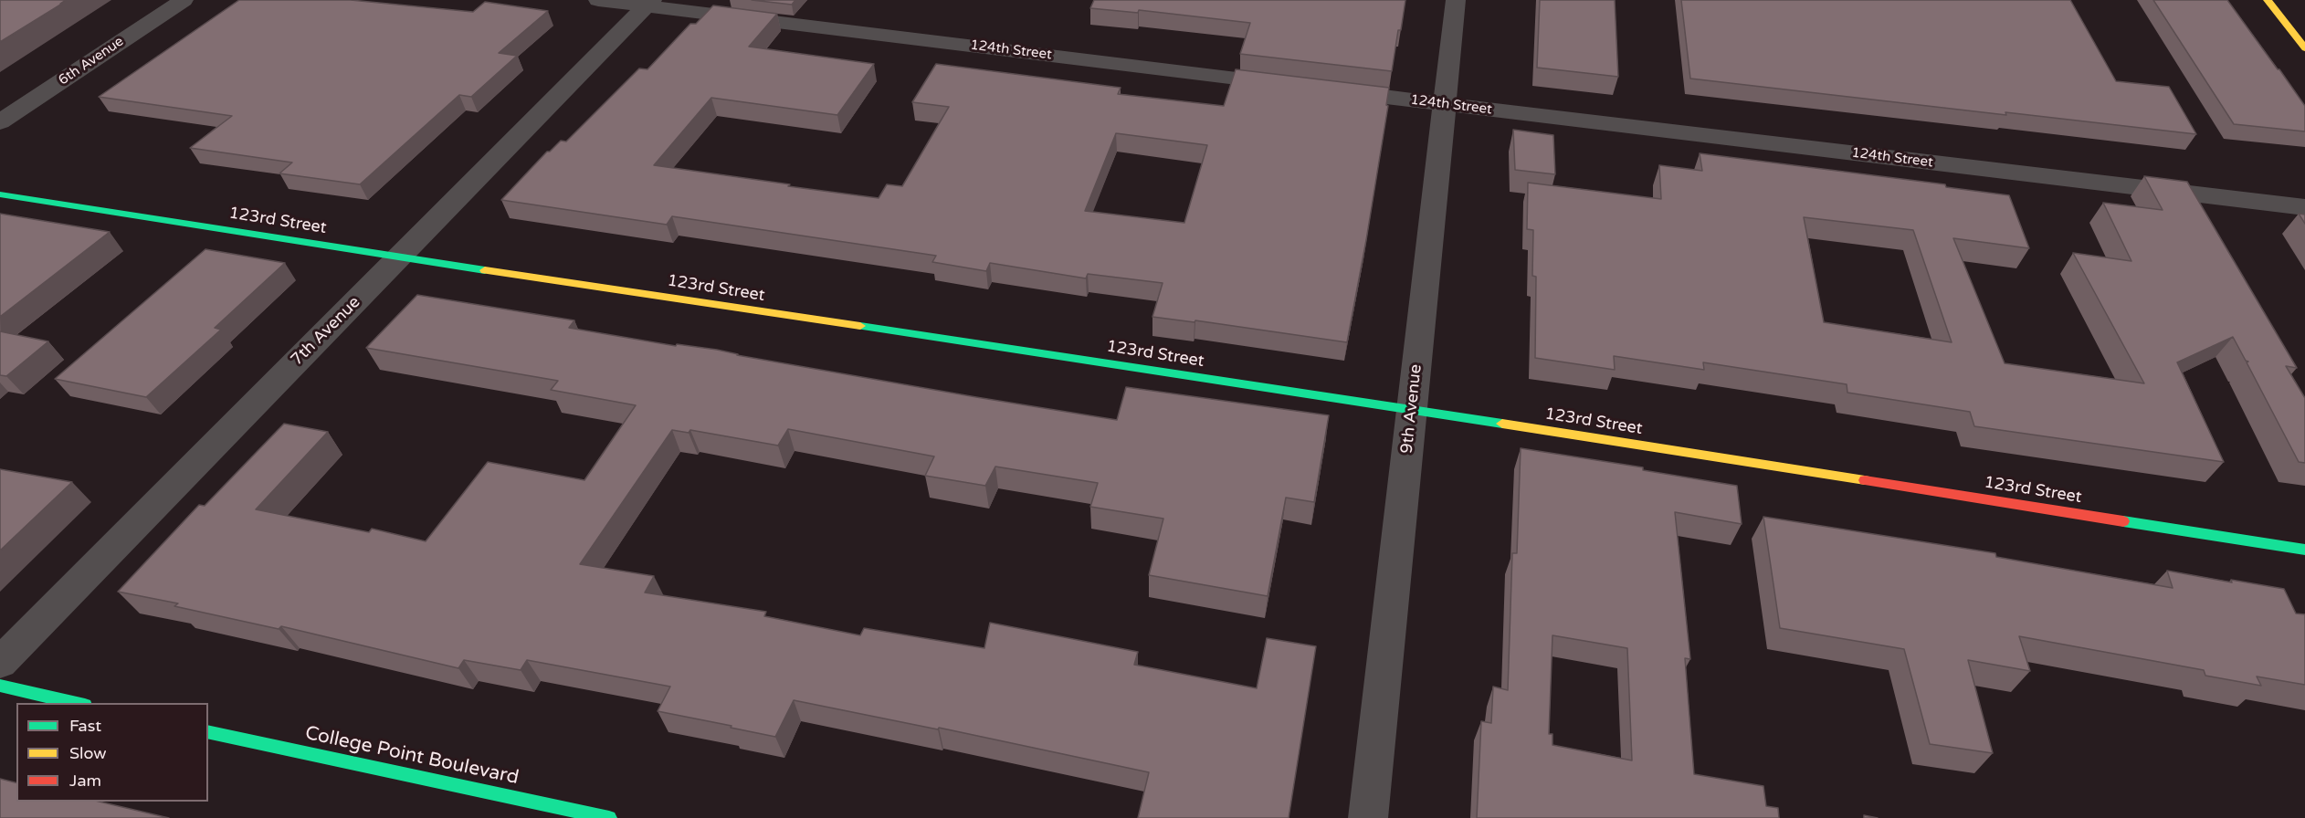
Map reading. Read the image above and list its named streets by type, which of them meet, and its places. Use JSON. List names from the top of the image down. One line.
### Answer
{"streets":{"street":["124th Street","6th Avenue","123rd Street","7th Avenue","9th Avenue","College Point Boulevard"]},"crossings":[["124th Street","7th Avenue"],["124th Street","9th Avenue"],["123rd Street","7th Avenue"],["123rd Street","9th Avenue"]],"legend":["Fast","Slow","Jam"]}
